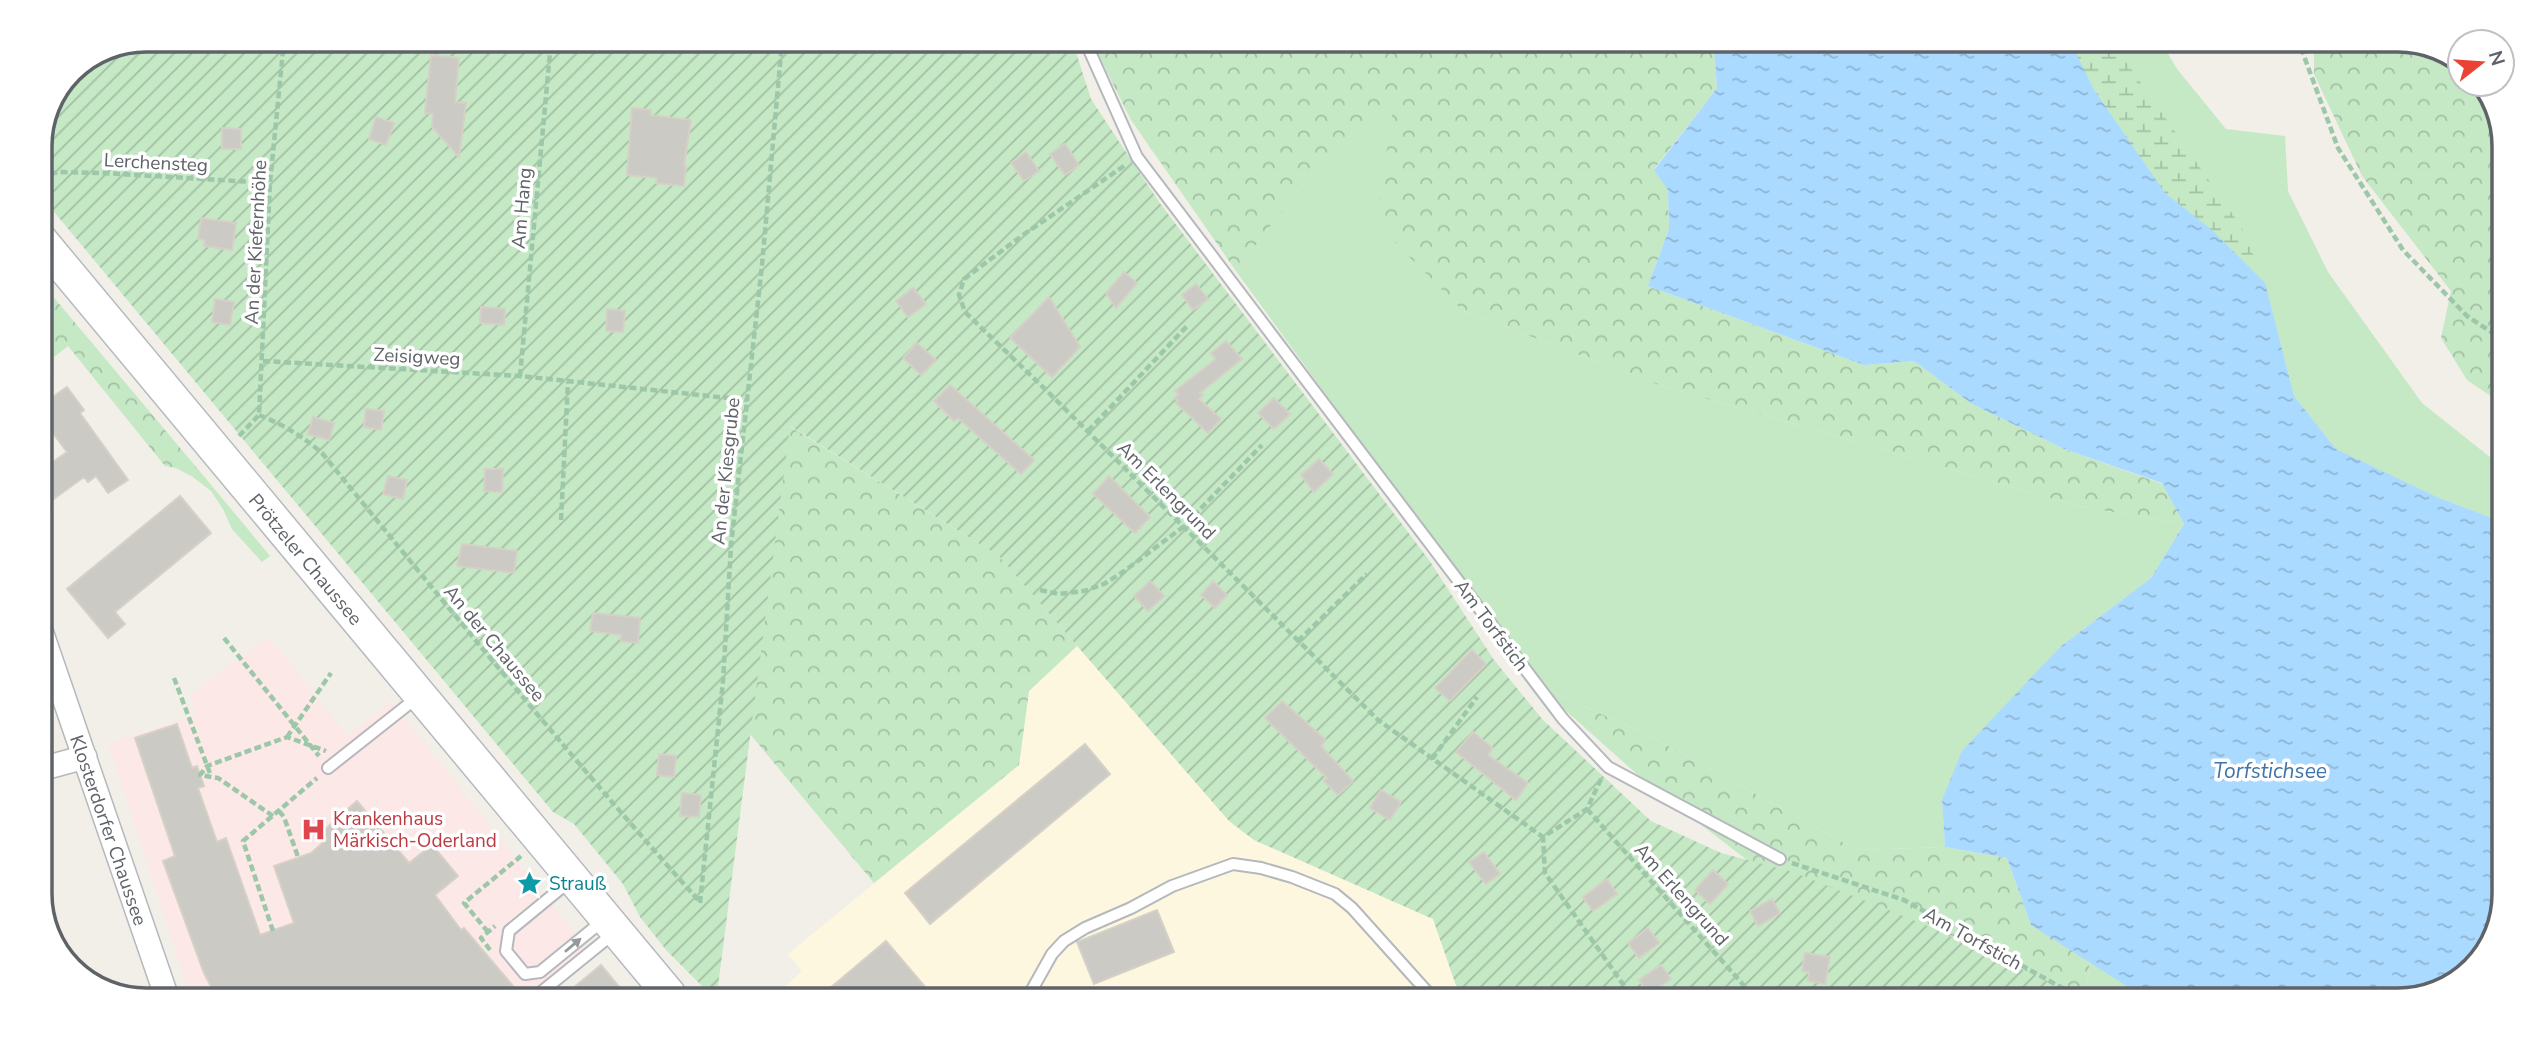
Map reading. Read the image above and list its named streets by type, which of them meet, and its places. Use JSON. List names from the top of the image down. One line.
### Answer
{"streets":{"main road":["Prötzeler Chaussee"],"street":["Klosterdorfer Chaussee"],"lane":["Am Torfstich"],"path":["Lerchensteg","Am Hang","An der Kiefernhöhe","Zeisigweg","An der Kiesgrube","Am Erlengrund","An der Chaussee"]},"crossings":[["Lerchensteg","An der Kiefernhöhe"],["Am Hang","Zeisigweg"],["An der Kiefernhöhe","Zeisigweg"],["An der Kiefernhöhe","An der Chaussee"],["Zeisigweg","An der Kiesgrube"],["An der Kiesgrube","An der Chaussee"],["Am Erlengrund","Am Torfstich"]],"water":["Torfstichsee"],"places":{"hospital":["Krankenhaus Märkisch-Oderland"],"place":["Strauß"]},"north":"right"}
